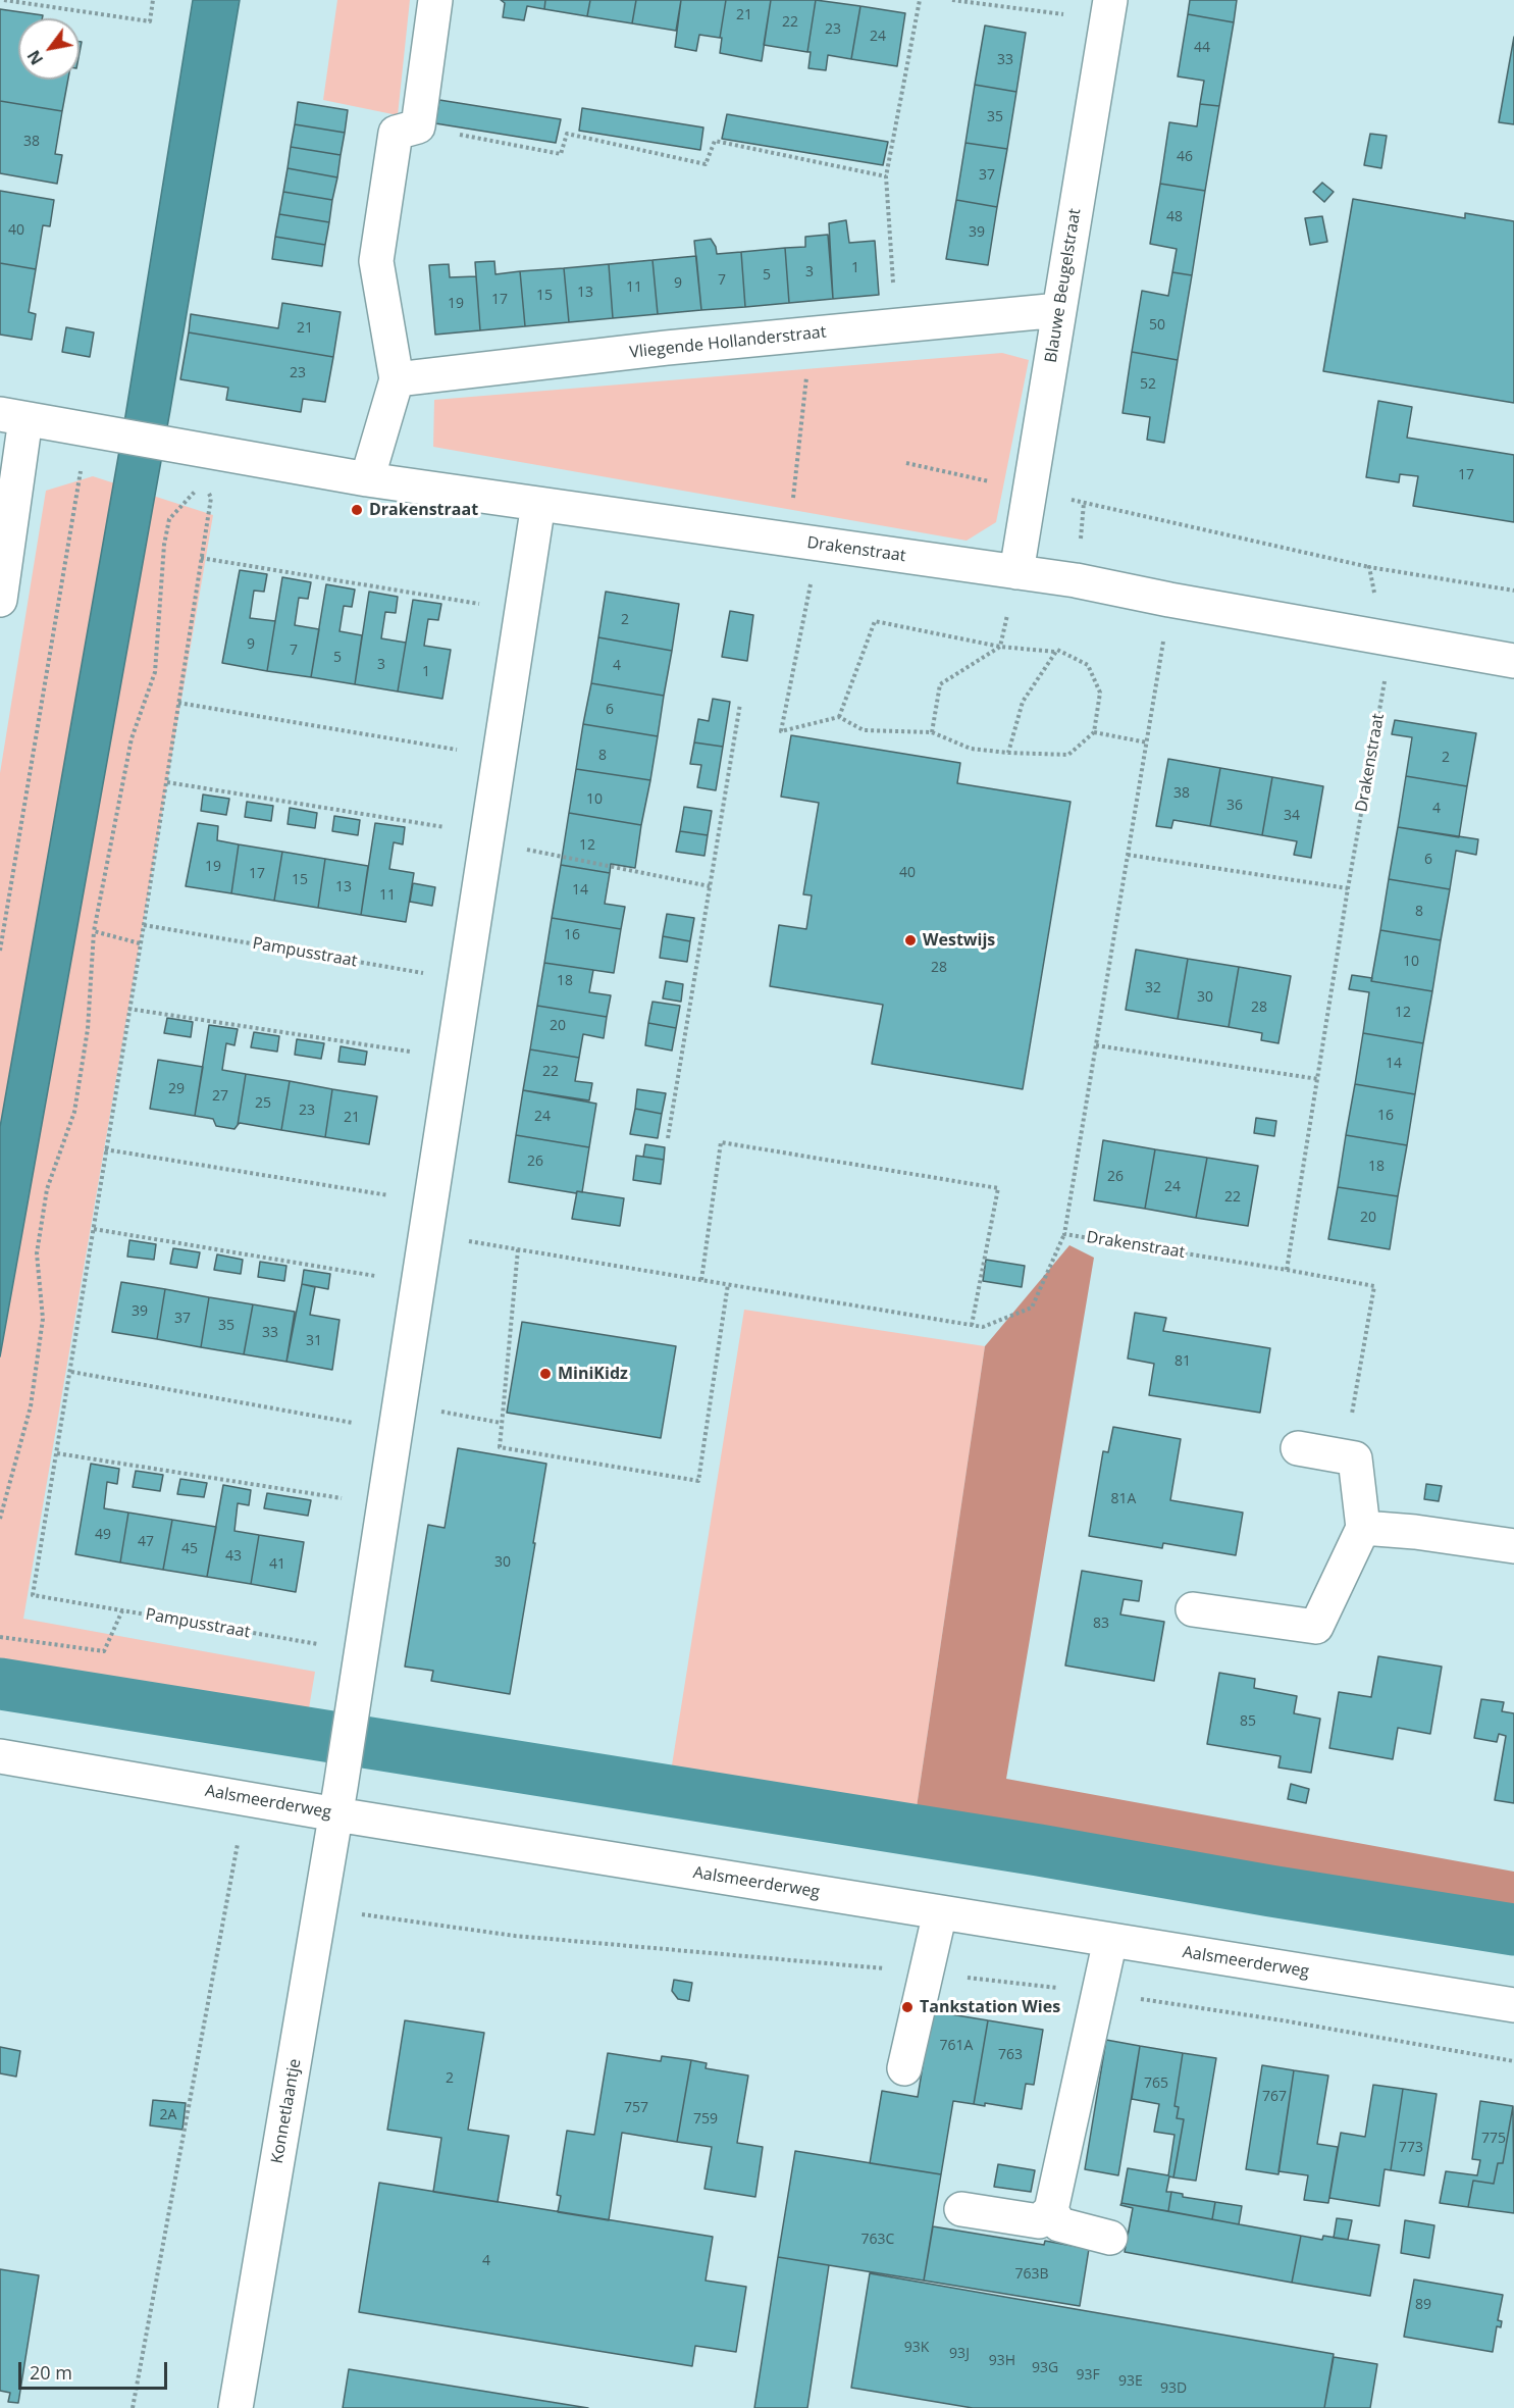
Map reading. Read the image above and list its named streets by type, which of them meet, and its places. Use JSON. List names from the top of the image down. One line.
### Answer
{"streets":{"street":["Blauwe Beugelstraat","Vliegende Hollanderstraat","Drakenstraat","Aalsmeerderweg","Konnetlaantje"],"path":["Pampusstraat"]},"crossings":[["Blauwe Beugelstraat","Vliegende Hollanderstraat"],["Blauwe Beugelstraat","Drakenstraat"],["Aalsmeerderweg","Konnetlaantje"]],"places":["Drakenstraat","Westwijs","MiniKidz","Tankstation Wies"],"house_numbers":["21","22","23","24","44","33","35","38","46","37","48","40","39","1","3","5","7","9","11","13","15","17","19","50","21","23","52","17","2","9","7","5","3","4","1","6","8","2","38","10","36","4","34","12","6","19","40","17","15","13","14","11","8","16","10","28","18","32","30","28","12","20","14","22","29","27","25","23","16","24","21","26","18","26","24","22","20","39","37","35","33","31","81","81A","49","47","45","43","30","41","83","85","761A","763","2","765","767","757","2A","759","775","773","763C","4","763B","89","93K","93J","93H","93G","93F","93E","93D"],"scale_bar":"20 m","north":"bottom left"}
